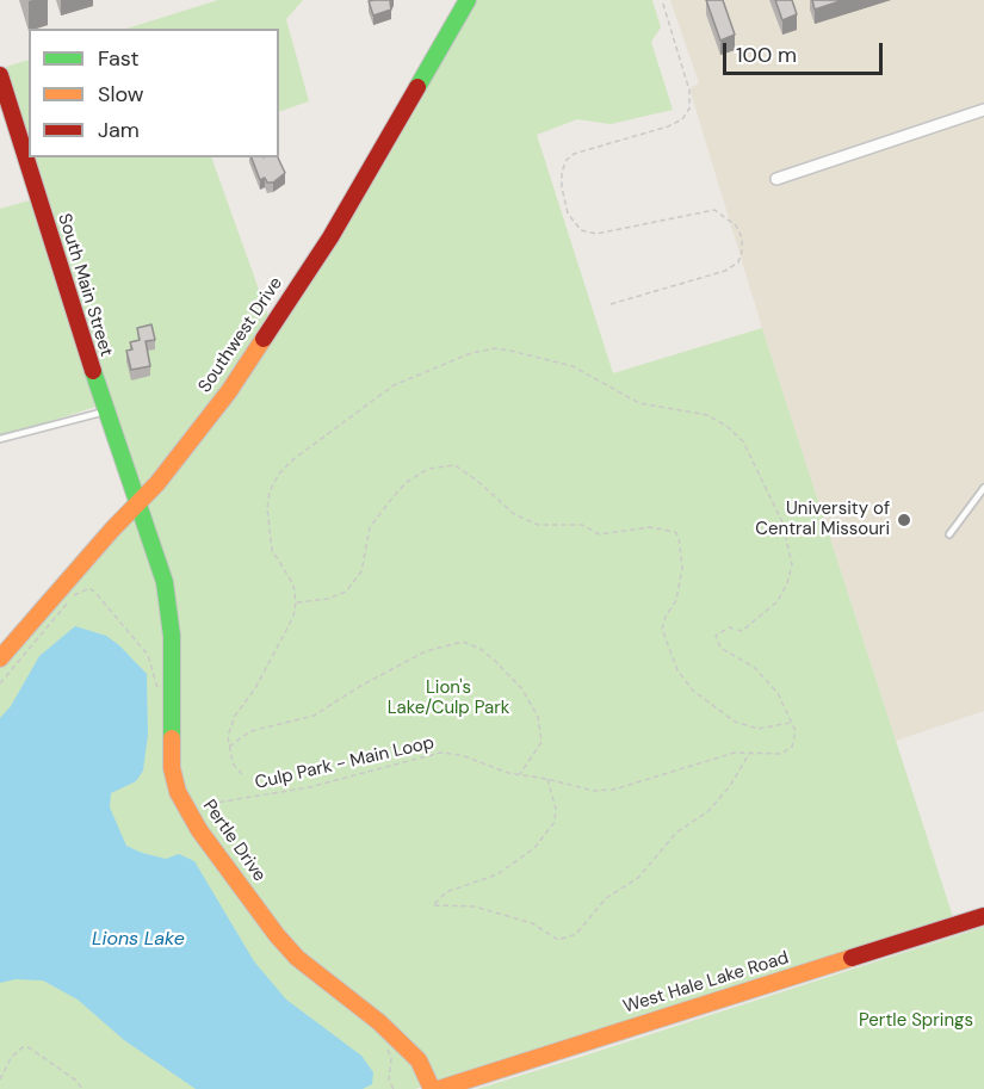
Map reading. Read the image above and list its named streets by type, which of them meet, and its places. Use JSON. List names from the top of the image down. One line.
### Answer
{"streets":{"street":["South Main Street","Southwest Drive","Pertle Drive","West Hale Lake Road"],"path":["Culp Park - Main Loop"]},"crossings":[["South Main Street","Southwest Drive"],["South Main Street","Pertle Drive"],["Southwest Drive","Pertle Drive"],["Culp Park - Main Loop","Pertle Drive"]],"water":["Lions Lake"],"parks":["Lion's Lake/Culp Park","Pertle Springs"],"places":["University of Central Missouri"],"legend":["Fast","Slow","Jam"],"scale_bar":"100 m"}
